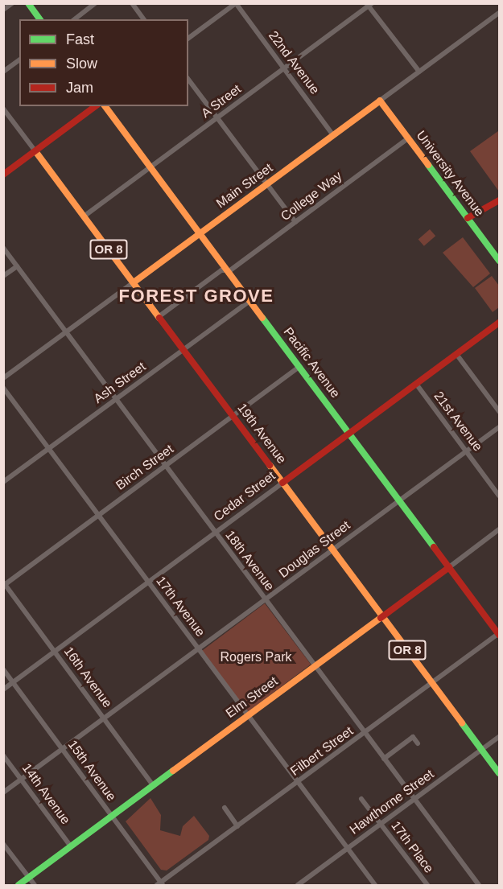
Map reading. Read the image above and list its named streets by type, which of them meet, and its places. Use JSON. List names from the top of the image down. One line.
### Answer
{"streets":{"main road":["University Avenue","Main Street","OR 8","Pacific Avenue","19th Avenue","Cedar Street","Elm Street"],"street":["22nd Avenue","A Street","College Way","Ash Street","21st Avenue","Birch Street","Douglas Street","18th Avenue","17th Avenue","16th Avenue","Filbert Street","15th Avenue","14th Avenue","Hawthorne Street","17th Place"]},"crossings":[["22nd Avenue","A Street"],["22nd Avenue","Main Street"],["A Street","Pacific Avenue"],["A Street","19th Avenue"],["University Avenue","Main Street"],["University Avenue","College Way"],["Main Street","Pacific Avenue"],["Main Street","19th Avenue"],["Main Street","18th Avenue"],["College Way","Pacific Avenue"],["College Way","19th Avenue"],["Pacific Avenue","Ash Street"],["Pacific Avenue","Birch Street"],["Pacific Avenue","Cedar Street"],["Pacific Avenue","Douglas Street"],["Pacific Avenue","Elm Street"],["Pacific Avenue","Filbert Street"],["Ash Street","19th Avenue"],["Ash Street","18th Avenue"],["Ash Street","17th Avenue"],["21st Avenue","Cedar Street"],["21st Avenue","Douglas Street"],["19th Avenue","Birch Street"],["19th Avenue","Cedar Street"],["19th Avenue","Douglas Street"],["19th Avenue","Elm Street"],["19th Avenue","Filbert Street"],["19th Avenue","Hawthorne Street"],["Birch Street","18th Avenue"],["Birch Street","17th Avenue"],["Birch Street","16th Avenue"],["Cedar Street","18th Avenue"],["Cedar Street","17th Avenue"],["Cedar Street","16th Avenue"],["Cedar Street","15th Avenue"],["Douglas Street","18th Avenue"],["Douglas Street","17th Avenue"],["Douglas Street","16th Avenue"],["Douglas Street","15th Avenue"],["Douglas Street","14th Avenue"],["18th Avenue","Elm Street"],["18th Avenue","Filbert Street"],["18th Avenue","Hawthorne Street"],["17th Avenue","Elm Street"],["17th Avenue","Filbert Street"],["17th Avenue","Hawthorne Street"],["16th Avenue","Elm Street"],["Elm Street","15th Avenue"],["Elm Street","14th Avenue"],["Filbert Street","15th Avenue"],["Hawthorne Street","17th Place"]],"districts":["FOREST GROVE"],"parks":["Rogers Park"],"legend":["Fast","Slow","Jam"]}
